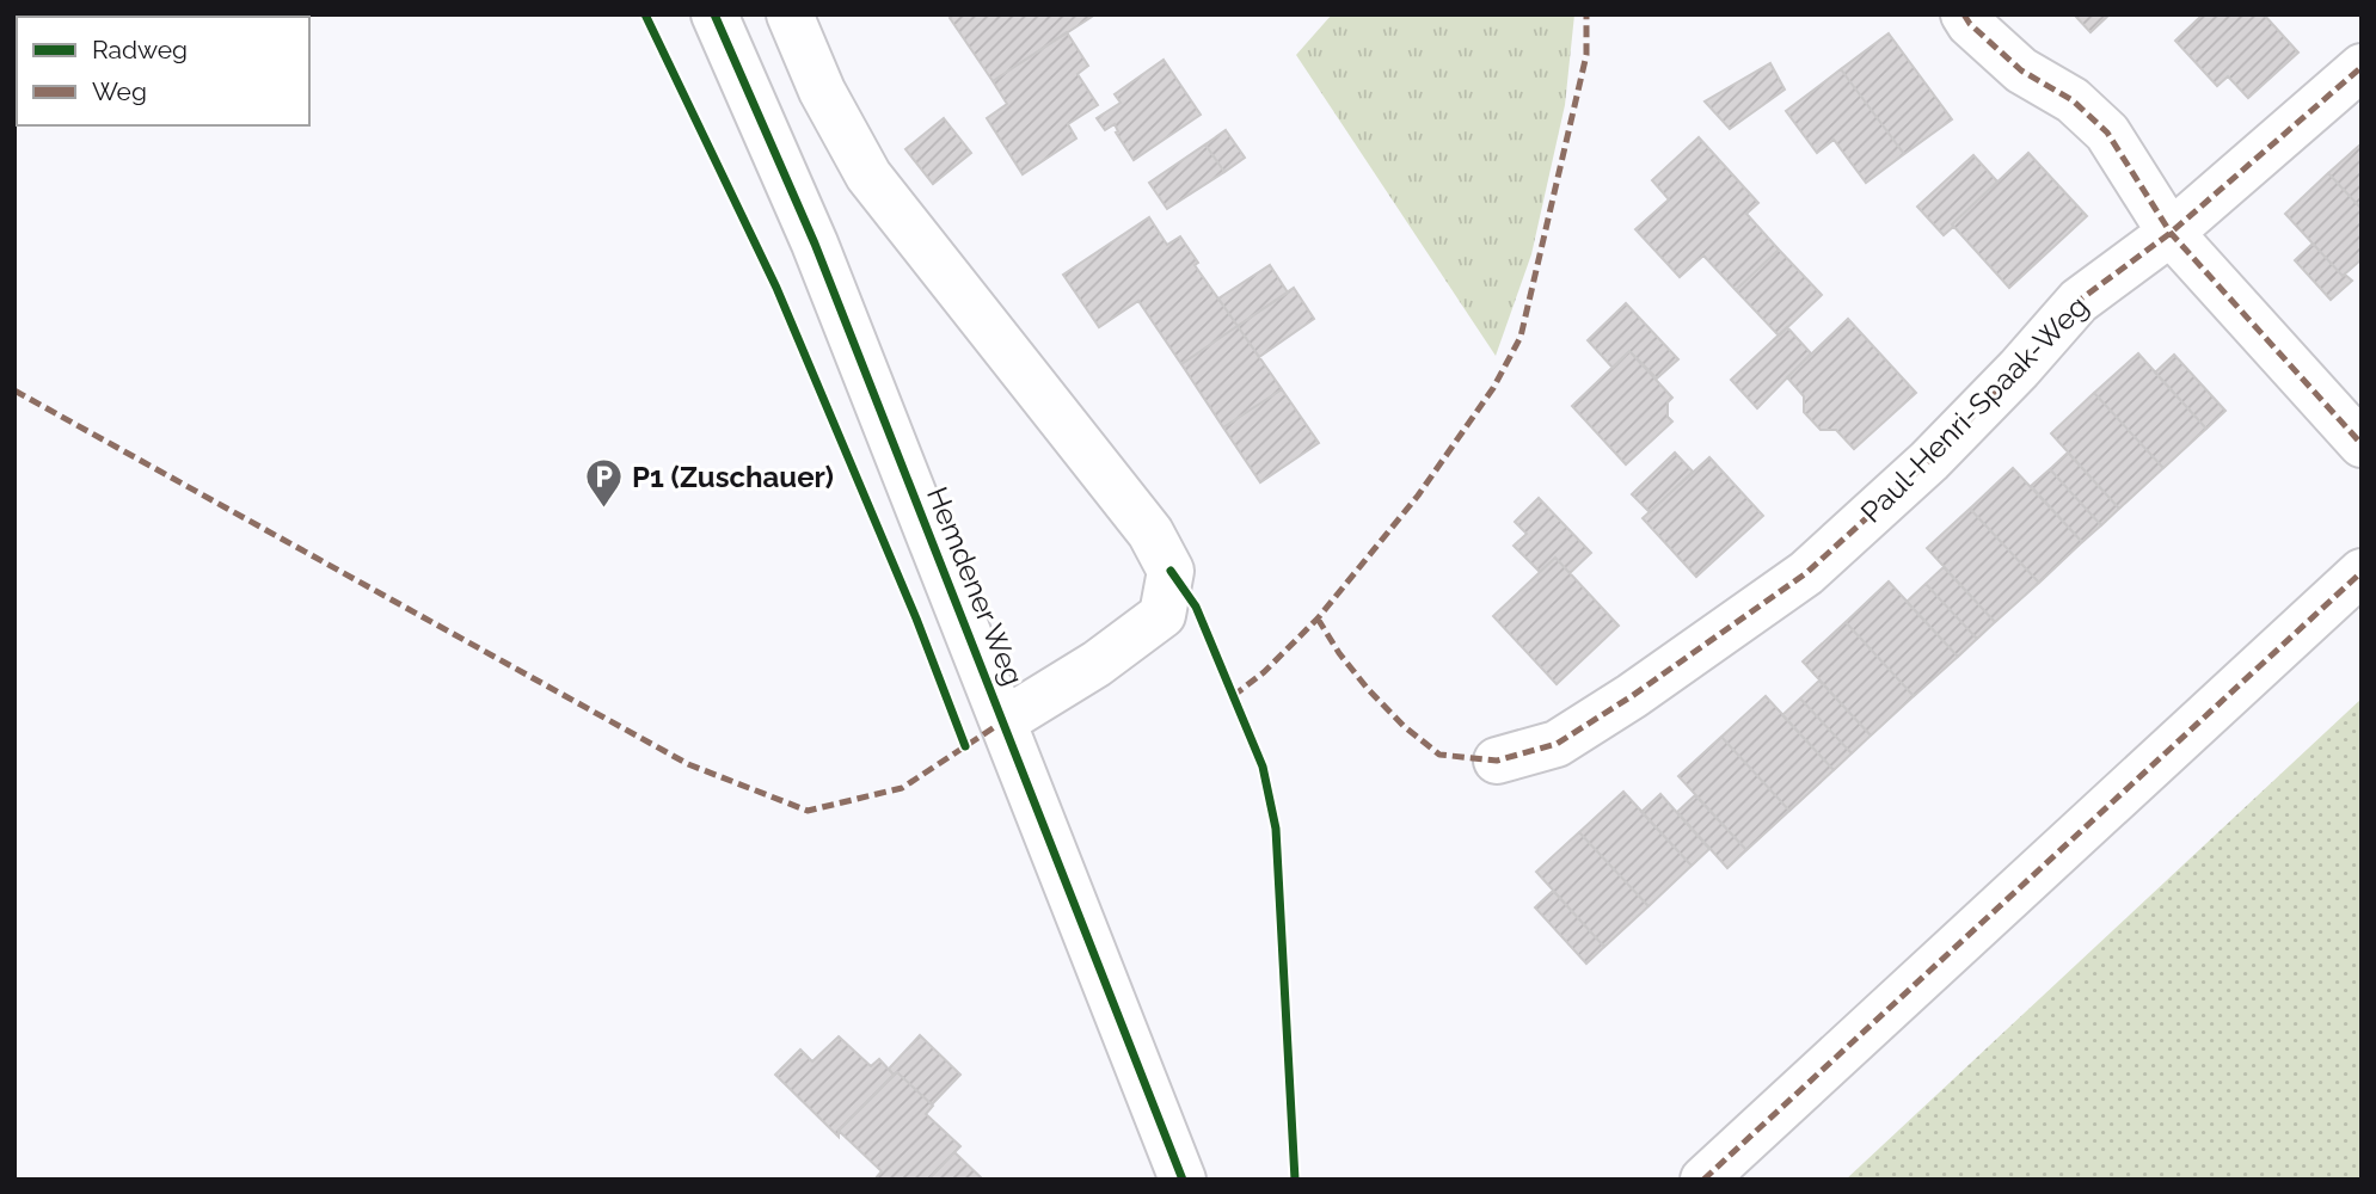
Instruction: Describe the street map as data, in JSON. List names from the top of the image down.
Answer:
{
  "streets": {
    "street": ["Paul-Henri-Spaak-Weg", "Hemdener Weg"]
  },
  "places": {
    "parking": ["P1 (Zuschauer)"]
  },
  "legend": ["Radweg", "Weg"]
}
